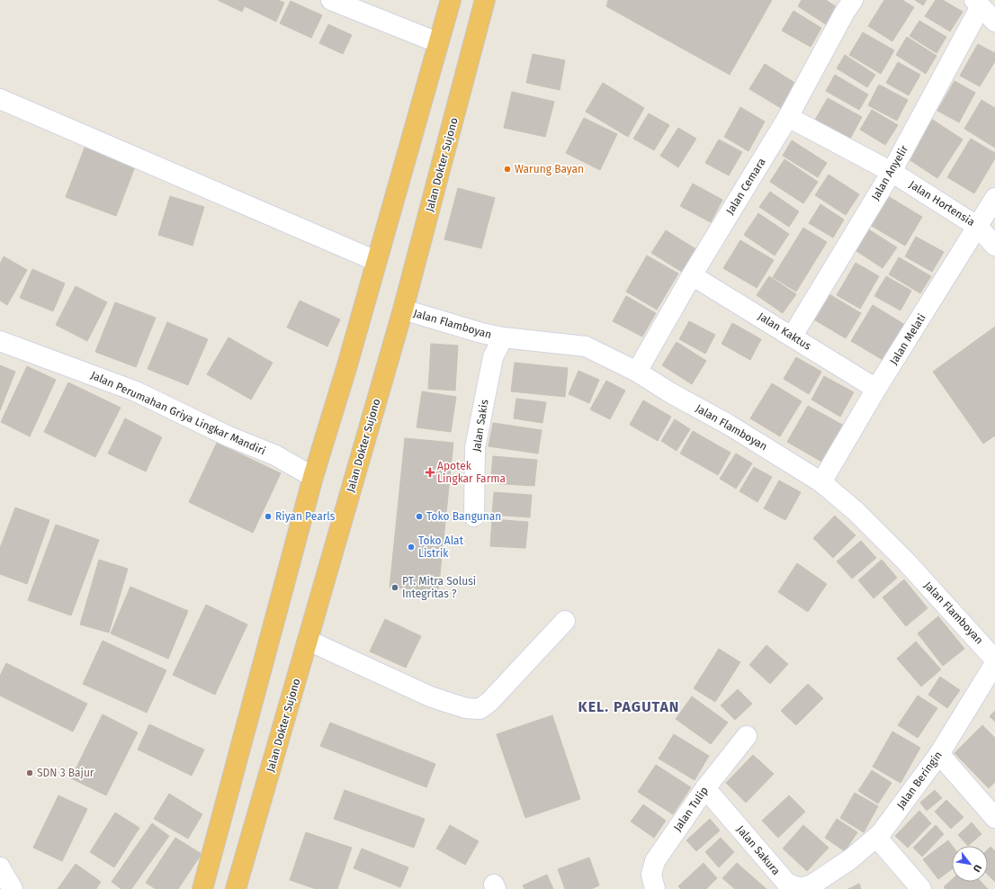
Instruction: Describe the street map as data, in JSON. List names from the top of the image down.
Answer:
{
  "streets": {
    "highway": ["Jalan Dokter Sujono"],
    "street": [
      "Jalan Anyelir",
      "Jalan Cemara",
      "Jalan Hortensia",
      "Jalan Flamboyan",
      "Jalan Kaktus",
      "Jalan Melati",
      "Jalan Perumahan Griya Lingkar Mandiri",
      "Jalan Sakis",
      "Jalan Beringin",
      "Jalan Tulip",
      "Jalan Sakura"
    ]
  },
  "crossings": [
    ["Jalan Dokter Sujono", "Jalan Flamboyan"],
    ["Jalan Anyelir", "Jalan Hortensia"],
    ["Jalan Anyelir", "Jalan Kaktus"],
    ["Jalan Cemara", "Jalan Hortensia"],
    ["Jalan Cemara", "Jalan Flamboyan"],
    ["Jalan Cemara", "Jalan Kaktus"],
    ["Jalan Hortensia", "Jalan Melati"],
    ["Jalan Flamboyan", "Jalan Melati"],
    ["Jalan Flamboyan", "Jalan Sakis"],
    ["Jalan Kaktus", "Jalan Melati"],
    ["Jalan Beringin", "Jalan Sakura"],
    ["Jalan Tulip", "Jalan Sakura"]
  ],
  "districts": ["KEL. PAGUTAN"],
  "places": {
    "other": [
      "Warung Bayan",
      "Riyan Pearls",
      "Toko Bangunan",
      "Toko Alat Listrik",
      "PT. Mitra Solusi Integritas ?",
      "SDN 3 Bajur"
    ],
    "health": ["Apotek Lingkar Farma"]
  },
  "north": "bottom right"
}
